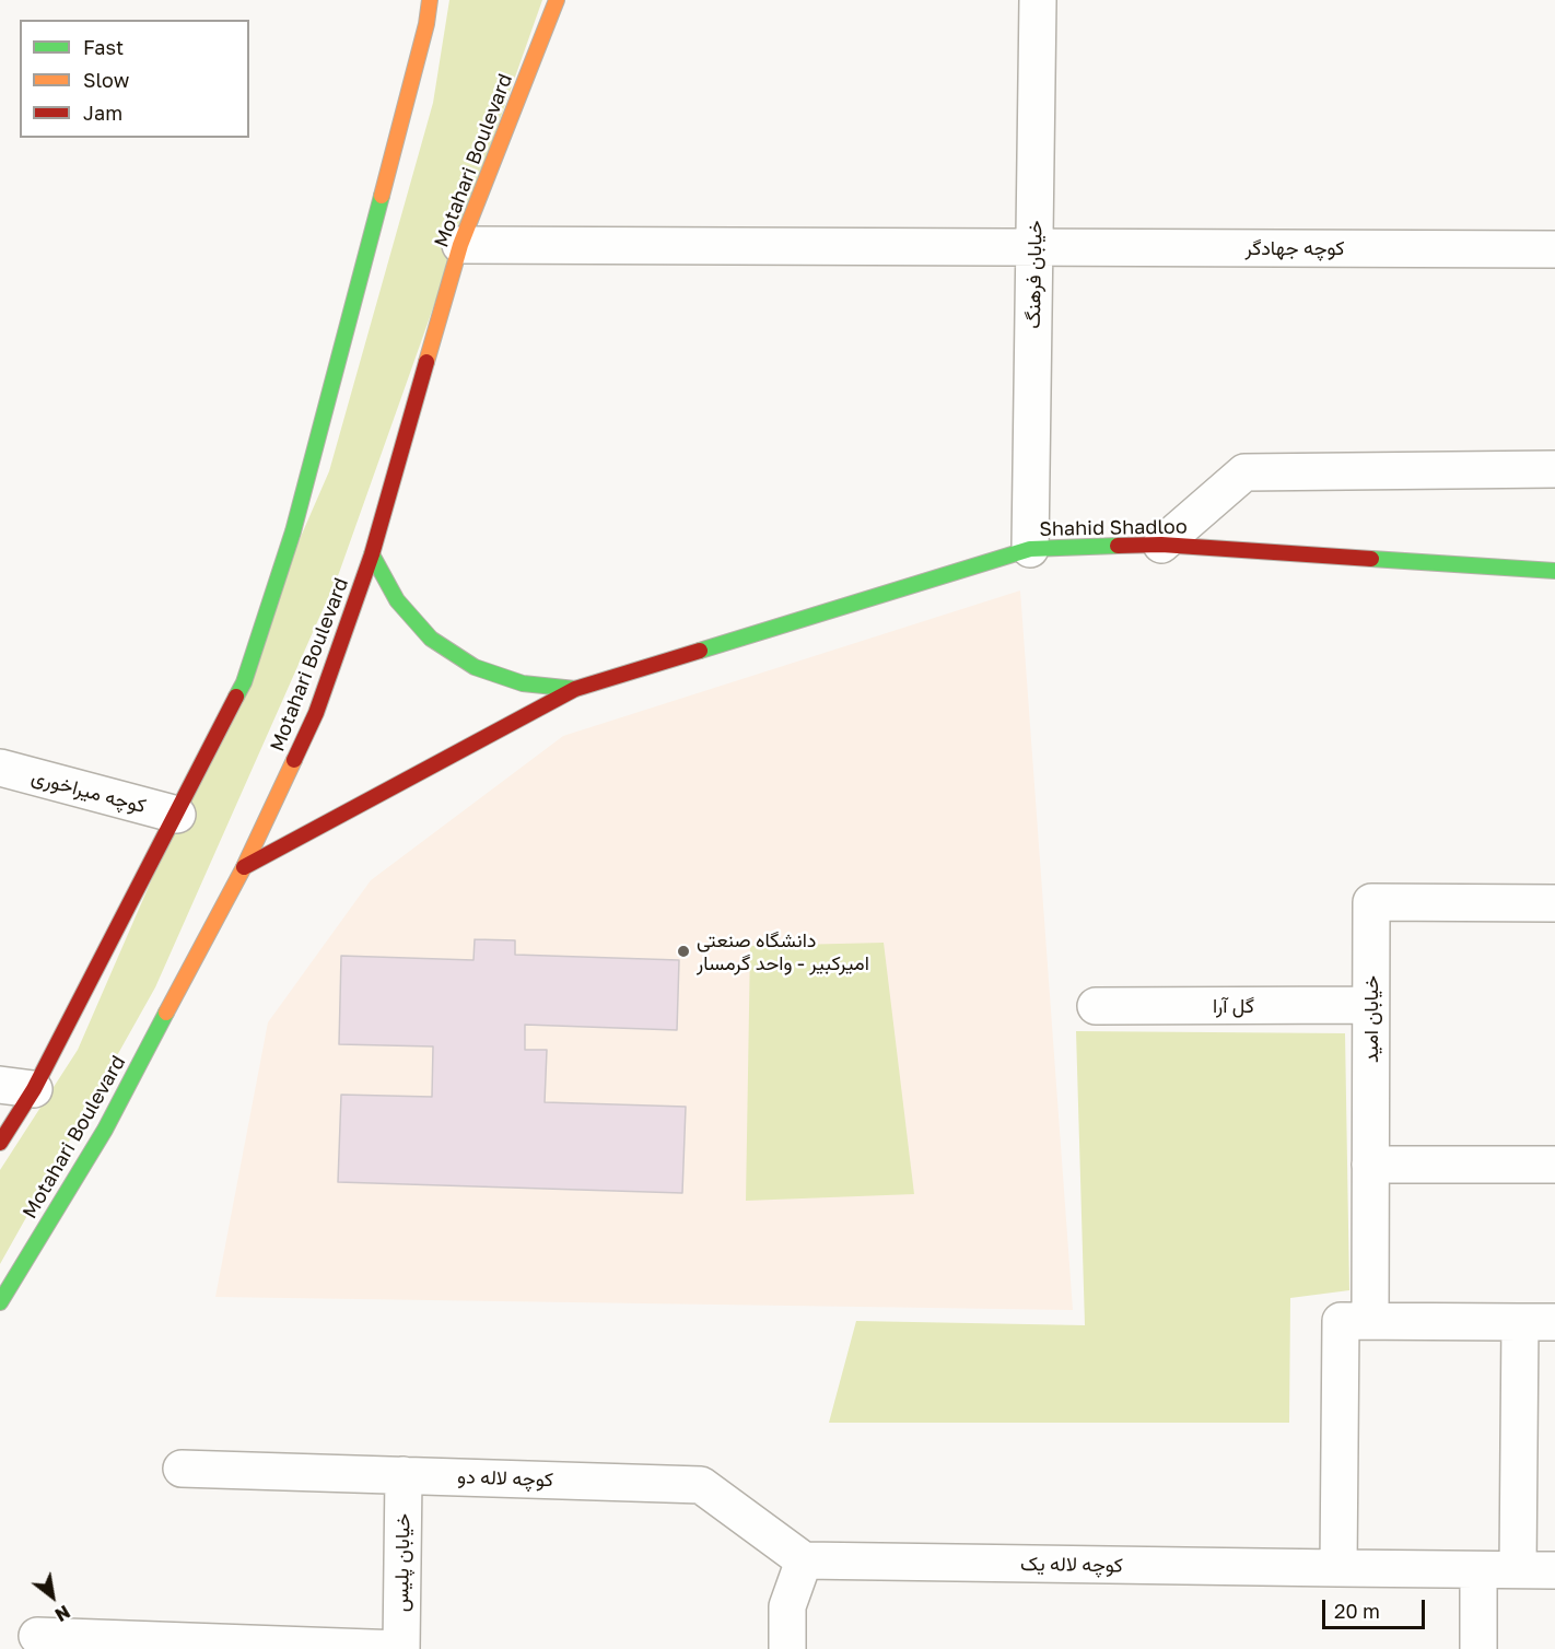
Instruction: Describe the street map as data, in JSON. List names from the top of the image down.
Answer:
{
  "streets": {
    "main road": ["Motahari Boulevard", "Shahid Shadloo"],
    "street": [
      "کوچه جهادگر",
      "خیابان فرهنگ",
      "کوچه میراخوری",
      "گل آرا",
      "خیابان امید",
      "کوچه لاله دو",
      "خیابان پلیس",
      "کوچه لاله یک"
    ]
  },
  "crossings": [
    ["Motahari Boulevard", "کوچه جهادگر"],
    ["کوچه جهادگر", "خیابان فرهنگ"],
    ["خیابان فرهنگ", "Shahid Shadloo"],
    ["گل آرا", "خیابان امید"],
    ["کوچه لاله دو", "خیابان پلیس"],
    ["کوچه لاله دو", "کوچه لاله یک"]
  ],
  "places": ["دانشگاه صنعتی امیرکبیر - واحد گرمسار"],
  "legend": ["Fast", "Slow", "Jam"],
  "scale_bar": "20 m",
  "north": "bottom right"
}
